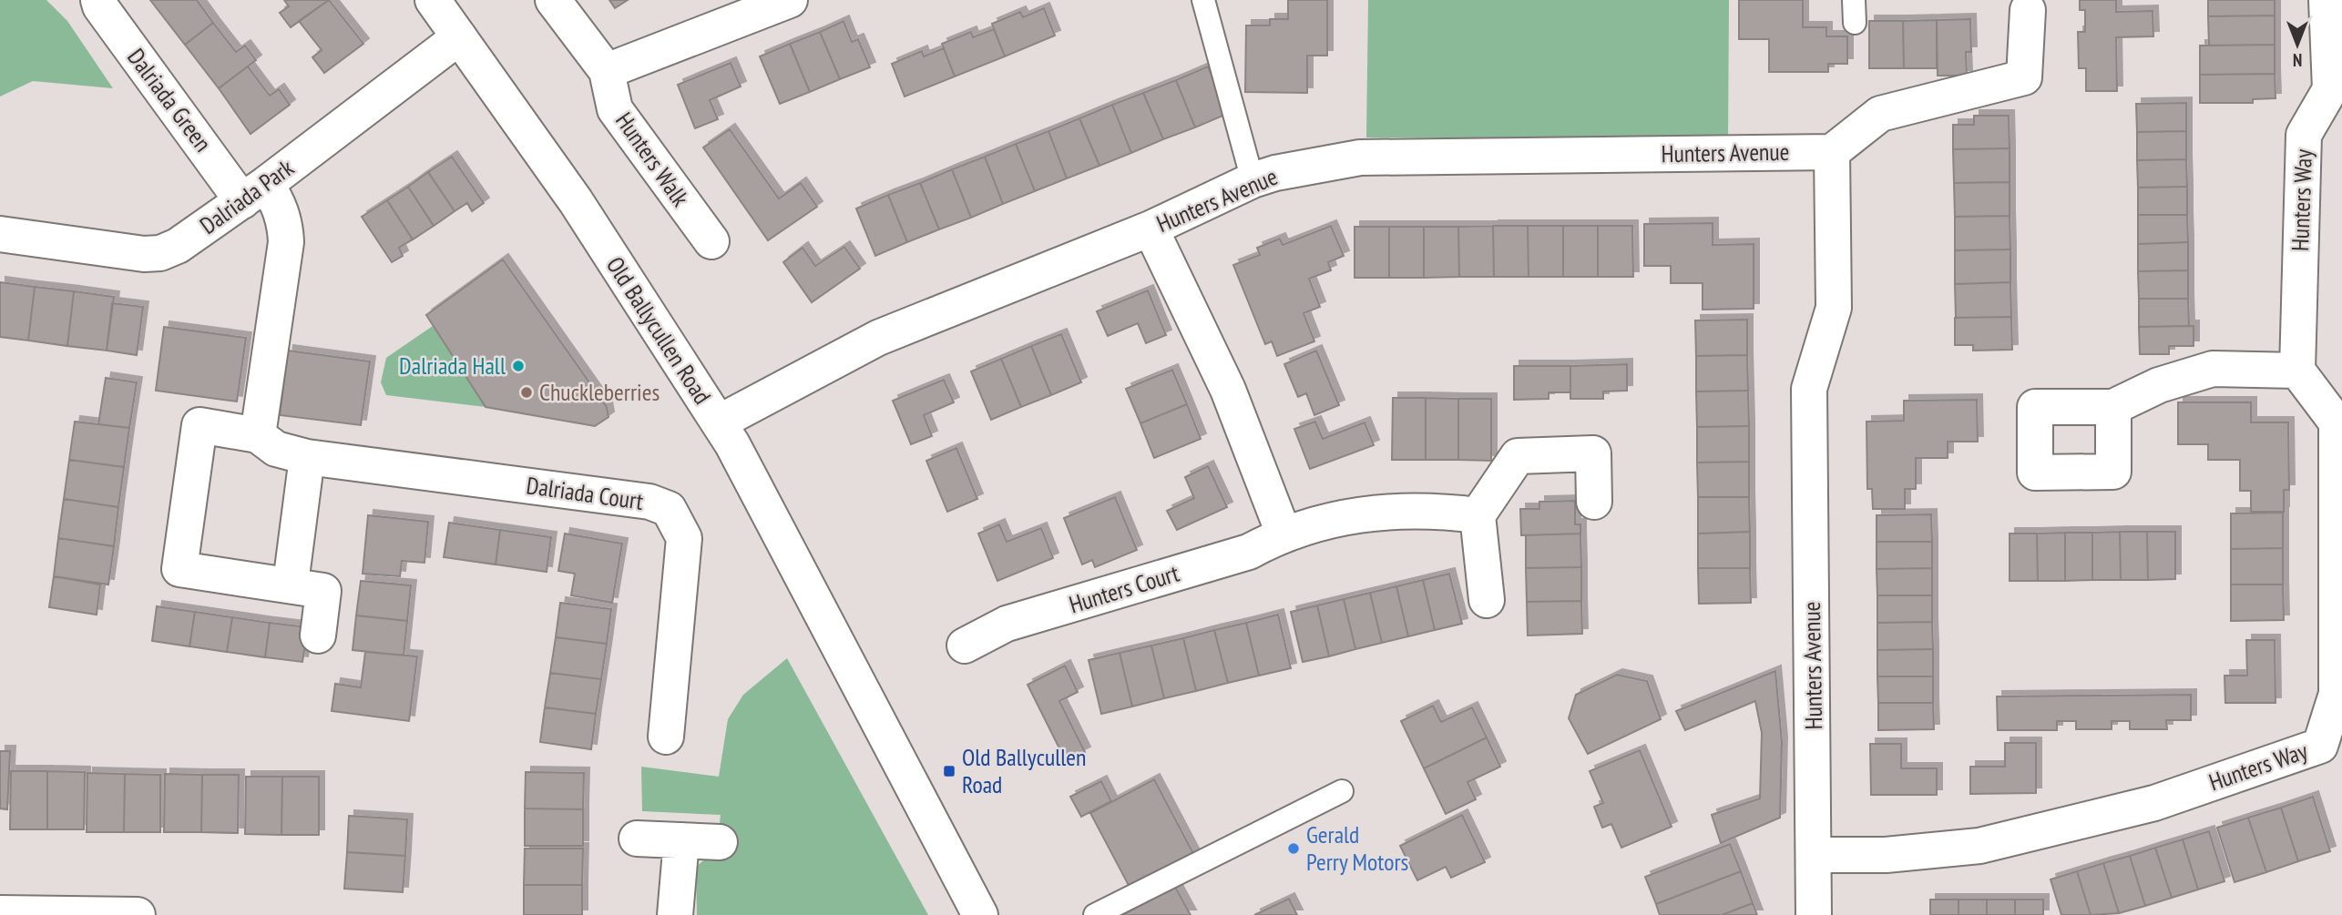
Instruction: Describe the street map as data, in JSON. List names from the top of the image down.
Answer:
{
  "streets": {
    "street": [
      "Dalriada Green",
      "Hunters Avenue",
      "Hunters Walk",
      "Dalriada Park",
      "Hunters Way",
      "Old Ballycullen Road",
      "Dalriada Court",
      "Hunters Court"
    ]
  },
  "crossings": [
    ["Dalriada Green", "Dalriada Park"],
    ["Hunters Avenue", "Hunters Way"],
    ["Hunters Avenue", "Old Ballycullen Road"],
    ["Dalriada Park", "Old Ballycullen Road"]
  ],
  "places": {
    "other": ["Dalriada Hall", "Chuckleberries", "Gerald Perry Motors"],
    "transit": ["Old Ballycullen Road"]
  },
  "north": "bottom"
}
